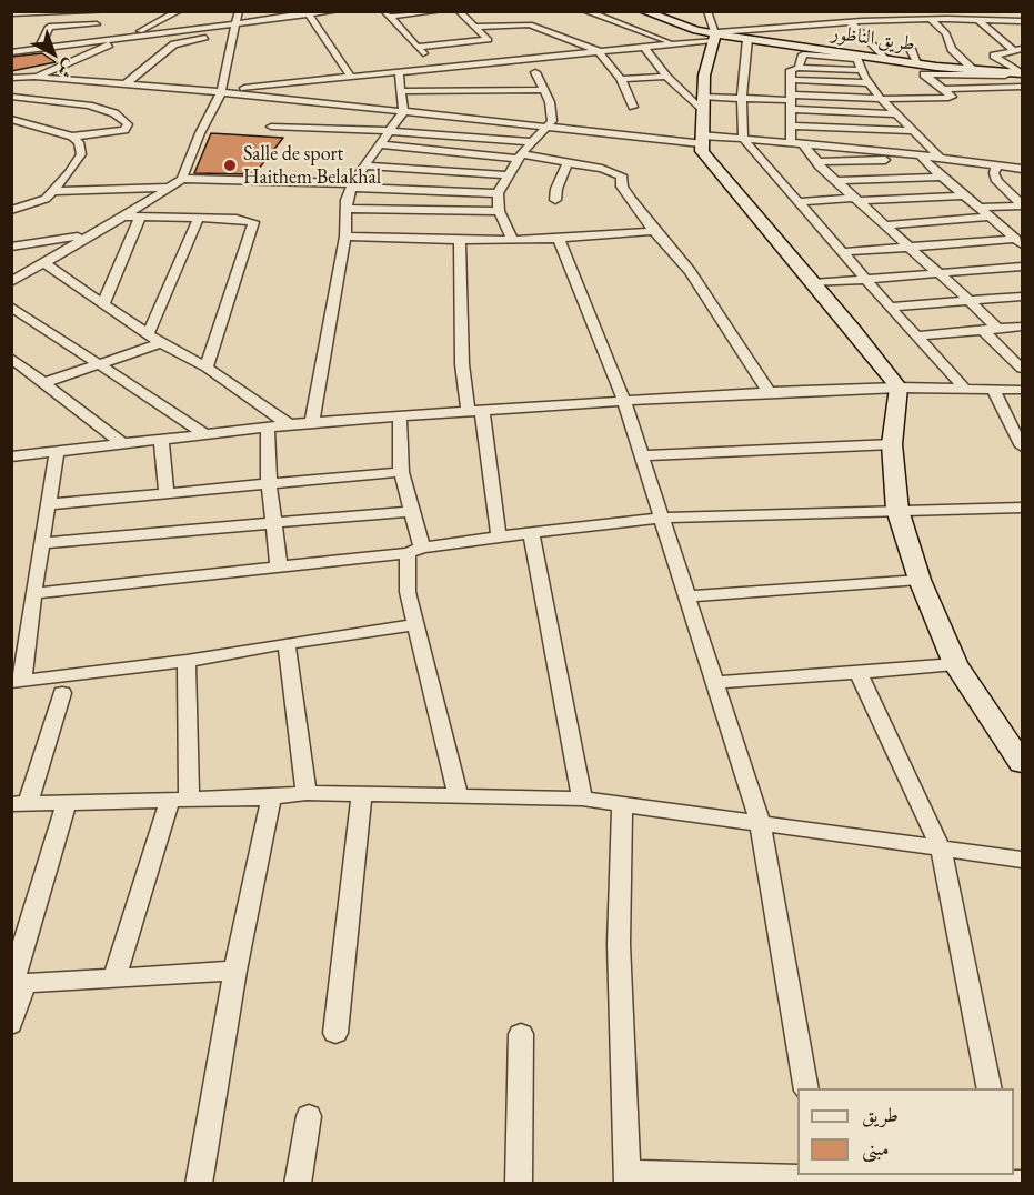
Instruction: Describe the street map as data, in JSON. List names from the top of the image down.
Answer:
{
  "streets": {
    "street": ["طريق الناظور"]
  },
  "places": ["Salle de sport Haithem Belakhal"],
  "legend": ["طريق", "مبنى"],
  "north": "bottom right"
}
